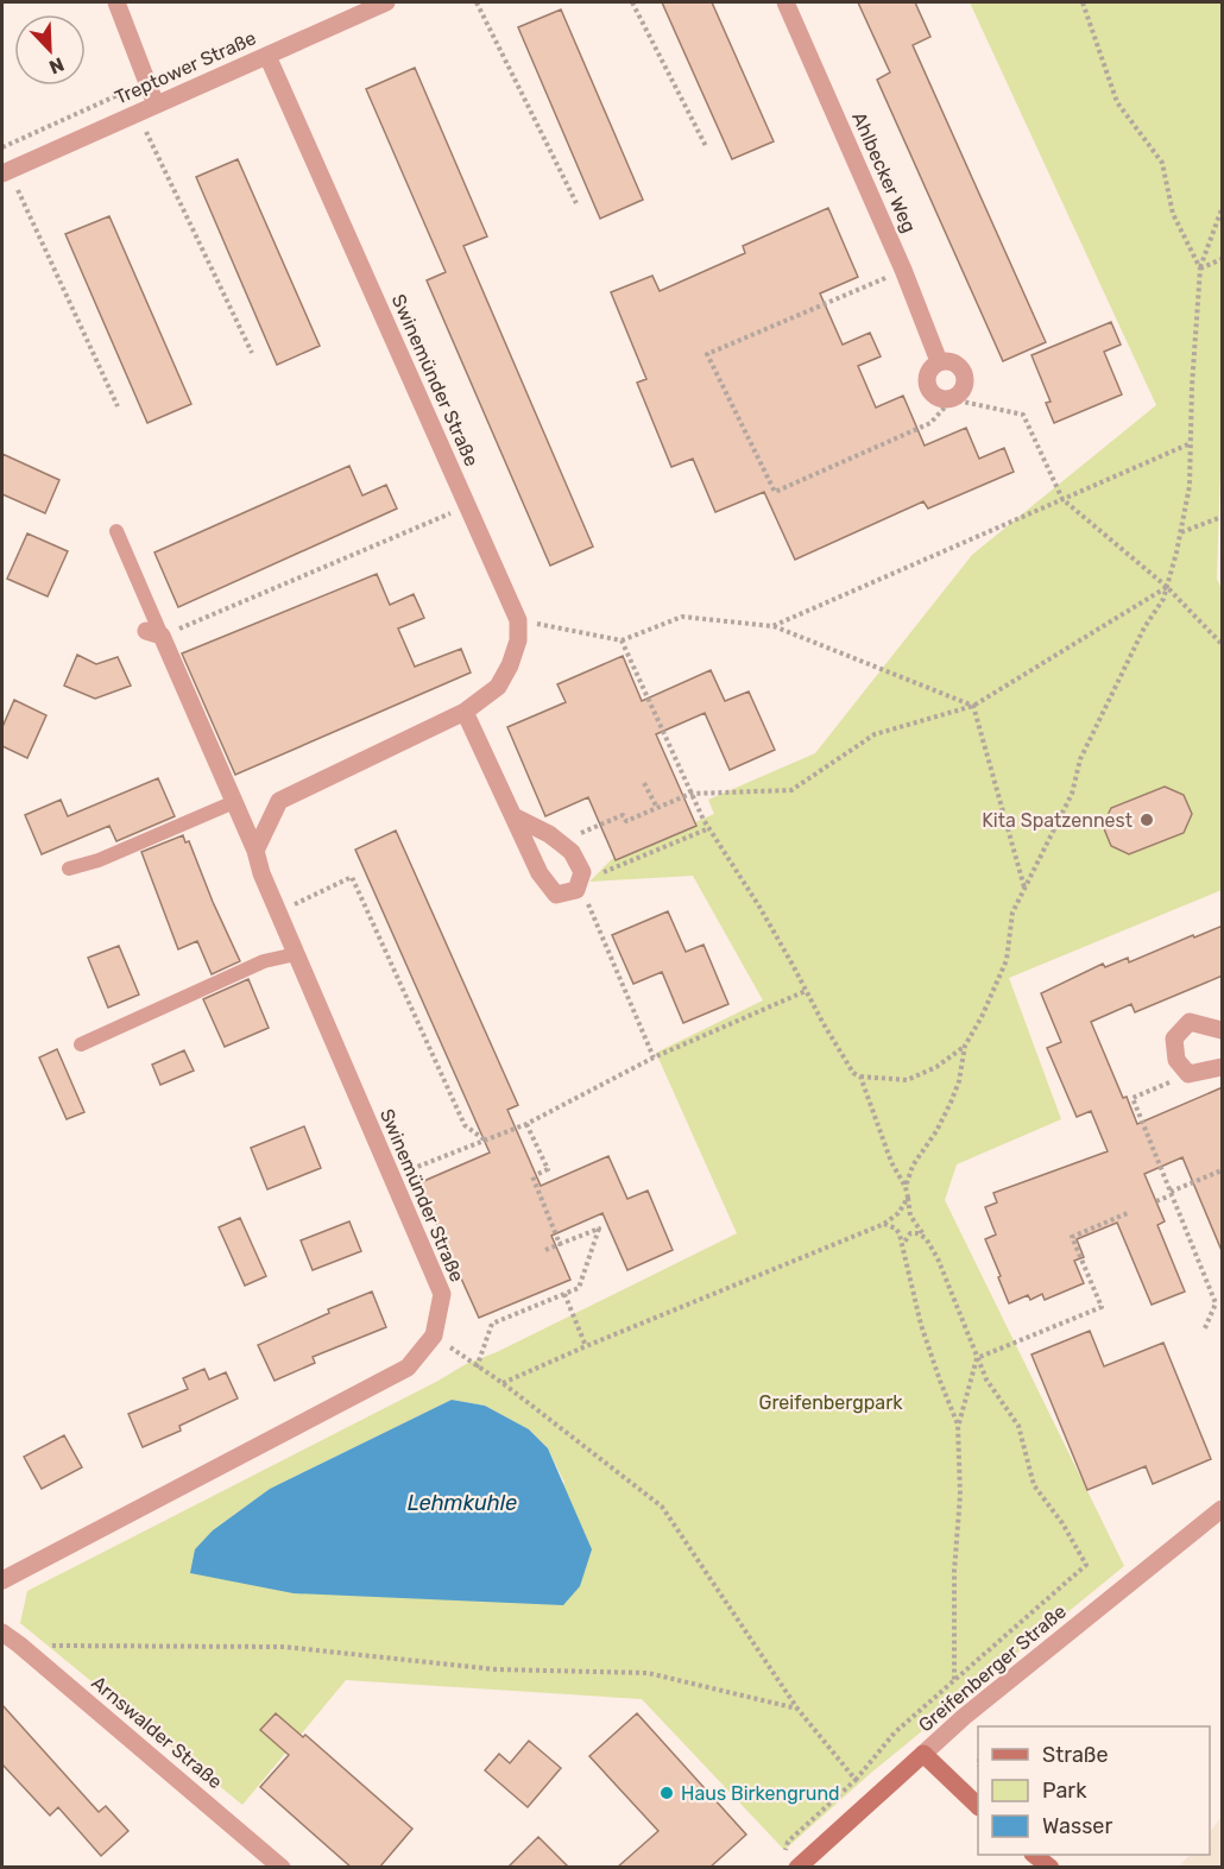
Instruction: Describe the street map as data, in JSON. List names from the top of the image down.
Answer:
{
  "streets": {
    "street": [
      "Treptower Straße",
      "Ahlbecker Weg",
      "Swinemünder Straße",
      "Greifenberger Straße",
      "Arnswalder Straße"
    ]
  },
  "crossings": [
    ["Treptower Straße", "Swinemünder Straße"]
  ],
  "water": ["Lehmkuhle"],
  "parks": ["Greifenbergpark"],
  "places": ["Kita Spatzennest", "Haus Birkengrund"],
  "legend": ["Straße", "Park", "Wasser"],
  "north": "bottom right"
}
